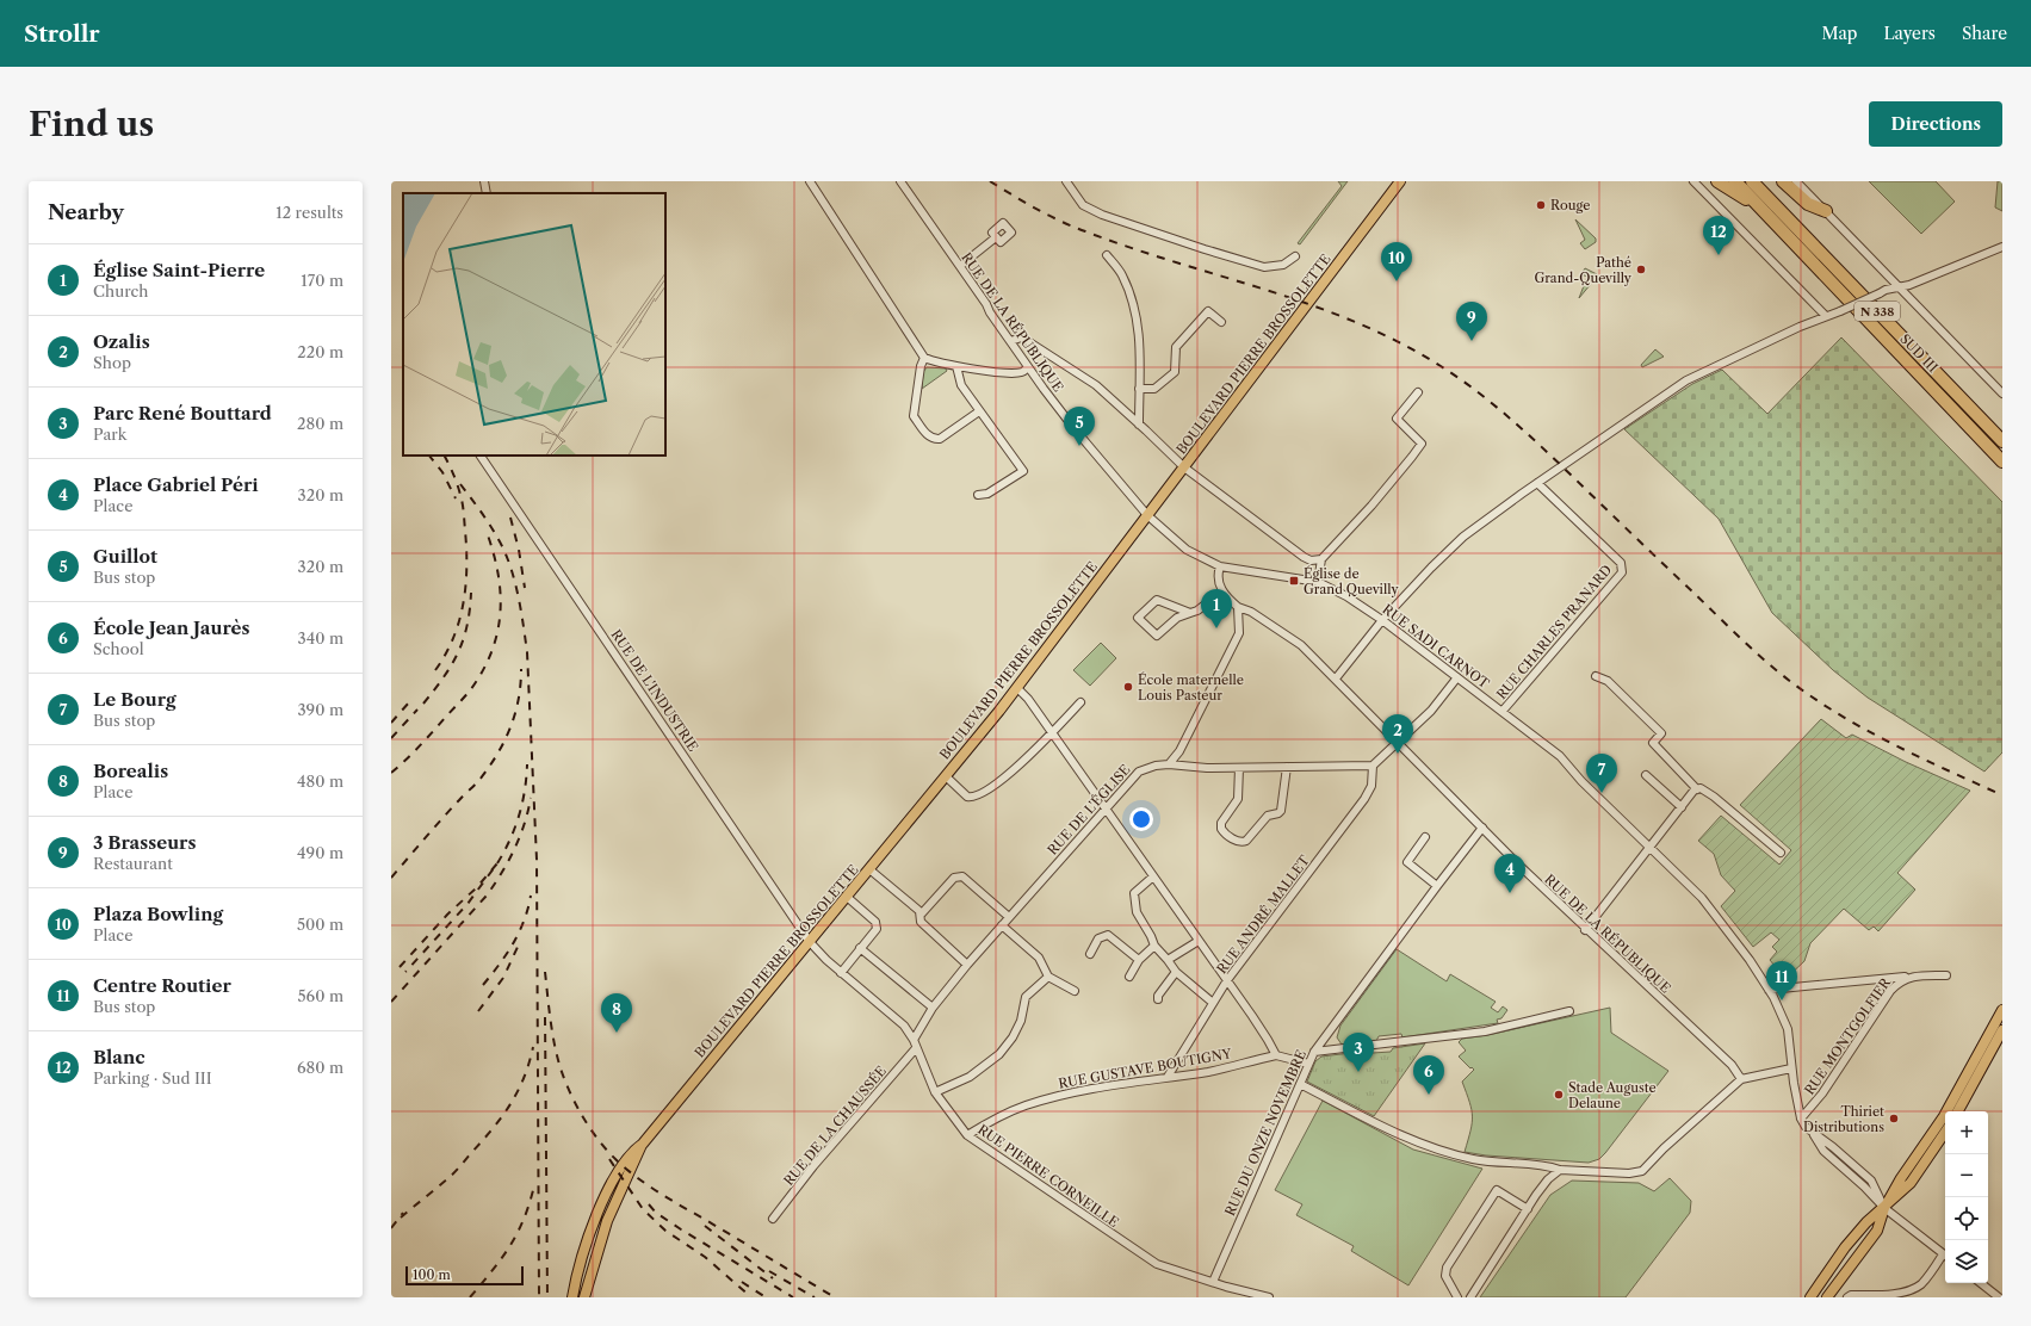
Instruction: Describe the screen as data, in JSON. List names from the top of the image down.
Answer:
{
  "streets": {
    "highway": ["N 338", "SUD III"],
    "main road": ["BOULEVARD PIERRE BROSSOLETTE"],
    "street": [
      "RUE DE LA RÉPUBLIQUE",
      "RUE CHARLES PRANARD",
      "RUE SADI CARNOT",
      "RUE DE L'INDUSTRIE",
      "RUE DE L'ÉGLISE",
      "RUE ANDRÉ MALLET",
      "RUE MONTGOLFIER",
      "RUE GUSTAVE BOUTIGNY",
      "RUE DE LA CHAUSSÉE",
      "RUE DU ONZE NOVEMBRE",
      "RUE PIERRE CORNEILLE"
    ]
  },
  "crossings": [
    ["RUE DE LA RÉPUBLIQUE", "BOULEVARD PIERRE BROSSOLETTE"],
    ["RUE DE LA RÉPUBLIQUE", "RUE SADI CARNOT"],
    ["RUE DE LA RÉPUBLIQUE", "RUE DU ONZE NOVEMBRE"],
    ["BOULEVARD PIERRE BROSSOLETTE", "RUE SADI CARNOT"],
    ["BOULEVARD PIERRE BROSSOLETTE", "RUE DE L'INDUSTRIE"],
    ["BOULEVARD PIERRE BROSSOLETTE", "RUE PIERRE CORNEILLE"],
    ["RUE CHARLES PRANARD", "RUE SADI CARNOT"],
    ["RUE SADI CARNOT", "RUE MONTGOLFIER"],
    ["RUE DE L'INDUSTRIE", "RUE PIERRE CORNEILLE"],
    ["RUE DE L'ÉGLISE", "RUE ANDRÉ MALLET"],
    ["RUE DE L'ÉGLISE", "RUE PIERRE CORNEILLE"],
    ["RUE ANDRÉ MALLET", "RUE GUSTAVE BOUTIGNY"],
    ["RUE GUSTAVE BOUTIGNY", "RUE PIERRE CORNEILLE"],
    ["RUE DE LA CHAUSSÉE", "RUE PIERRE CORNEILLE"],
    ["RUE DU ONZE NOVEMBRE", "RUE PIERRE CORNEILLE"]
  ],
  "places": {
    "other": [
      "Rouge",
      "Pathé Grand-Quevilly",
      "École maternelle Louis Pasteur",
      "Stade Auguste Delaune",
      "Thiriet Distributions"
    ],
    "transit": ["Église de Grand Quevilly"]
  },
  "scale_bar": "100 m",
  "page": {
    "header": "Strollr",
    "nav": ["Map", "Layers", "Share"],
    "buttons": "Directions",
    "title": "Find us",
    "heading": ["Nearby", "12 results"],
    "pins": [
      "12",
      "10",
      "9",
      "5",
      "1",
      "2",
      "7",
      "4",
      "11",
      "8",
      "3",
      "6"
    ],
    "list": [
      {
        "mark": "1",
        "name": "Église Saint-Pierre",
        "note": "Church",
        "value": "170 m"
      },
      {
        "mark": "2",
        "name": "Ozalis",
        "note": "Shop",
        "value": "220 m"
      },
      {
        "mark": "3",
        "name": "Parc René Bouttard",
        "note": "Park",
        "value": "280 m"
      },
      {
        "mark": "4",
        "name": "Place Gabriel Péri",
        "note": "Place",
        "value": "320 m"
      },
      {
        "mark": "5",
        "name": "Guillot",
        "note": "Bus stop",
        "value": "320 m"
      },
      {
        "mark": "6",
        "name": "École Jean Jaurès",
        "note": "School",
        "value": "340 m"
      },
      {
        "mark": "7",
        "name": "Le Bourg",
        "note": "Bus stop",
        "value": "390 m"
      },
      {
        "mark": "8",
        "name": "Borealis",
        "note": "Place",
        "value": "480 m"
      },
      {
        "mark": "9",
        "name": "3 Brasseurs",
        "note": "Restaurant",
        "value": "490 m"
      },
      {
        "mark": "10",
        "name": "Plaza Bowling",
        "note": "Place",
        "value": "500 m"
      },
      {
        "mark": "11",
        "name": "Centre Routier",
        "note": "Bus stop",
        "value": "560 m"
      },
      {
        "mark": "12",
        "name": "Blanc",
        "note": "Parking · Sud III",
        "value": "680 m"
      }
    ],
    "map_buttons": ["+", "−"],
    "scale": "100 m"
  }
}
